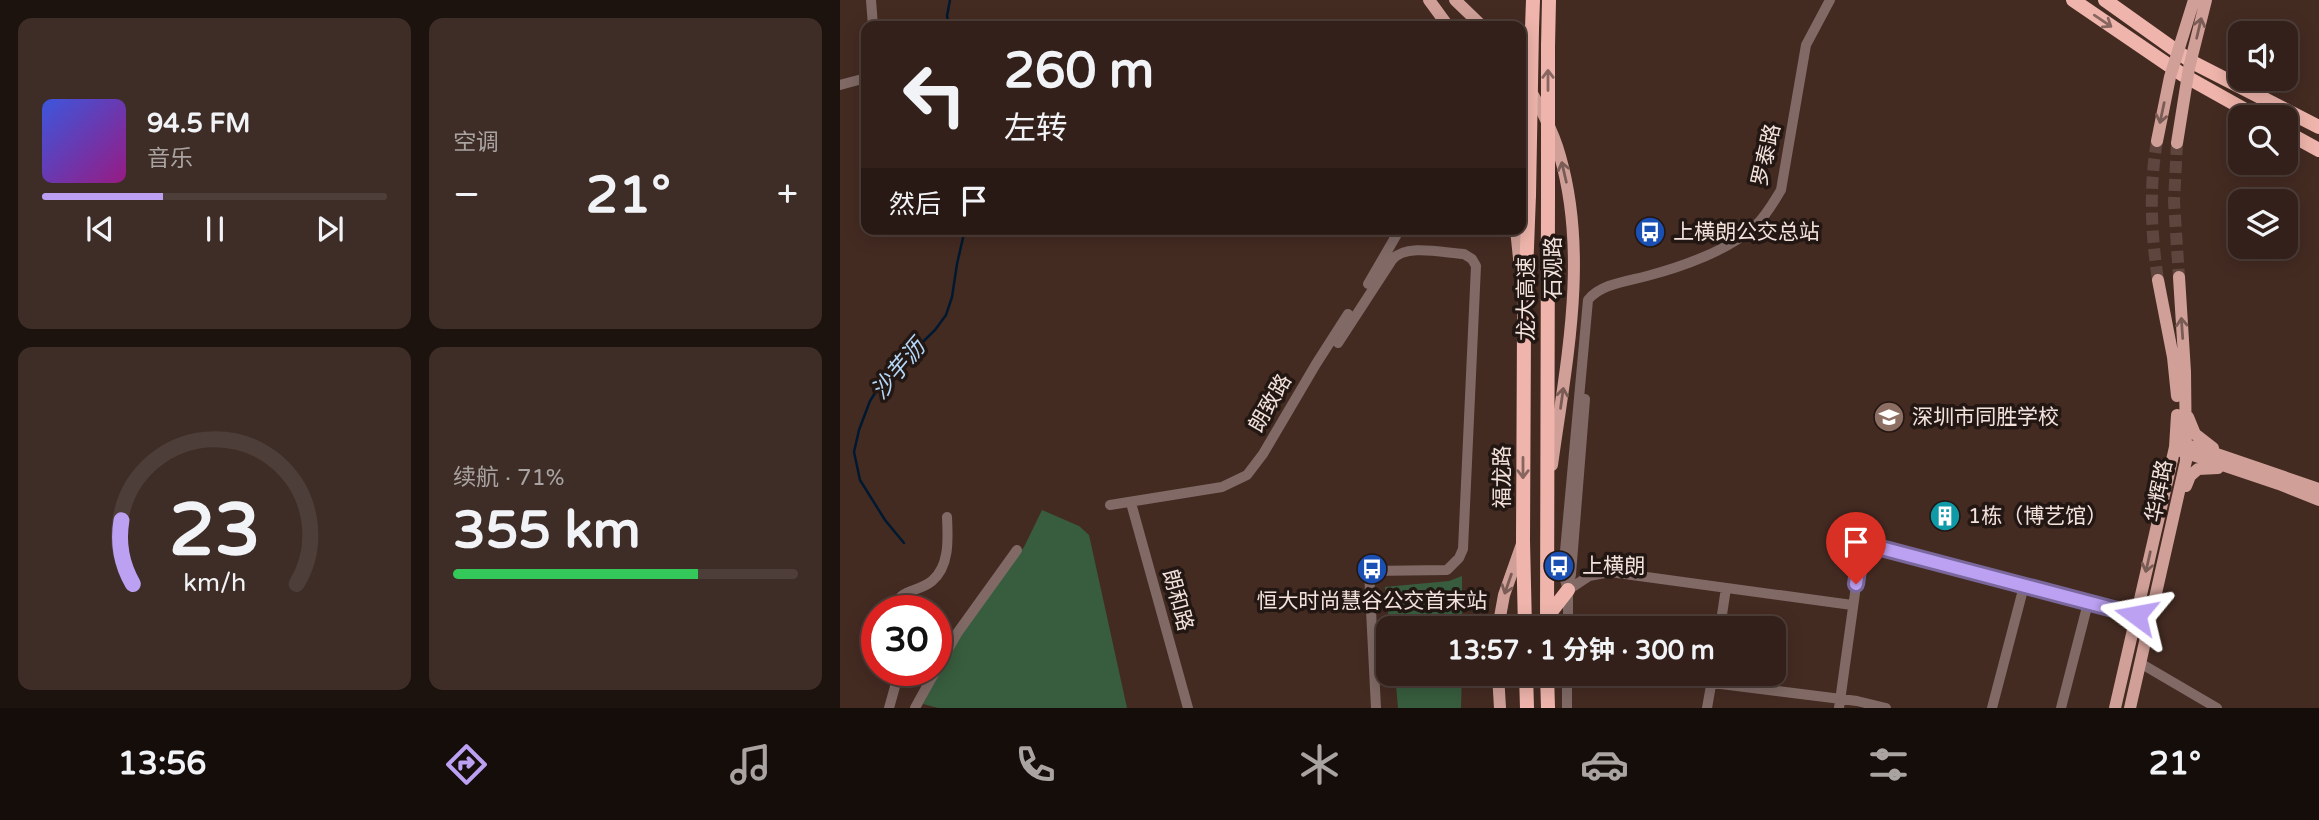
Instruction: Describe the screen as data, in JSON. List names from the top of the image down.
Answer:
{
  "streets": {
    "highway": ["龙大高速", "福龙路"],
    "main road": ["石观路", "华辉路"],
    "street": ["罗泰路", "朗致路", "朗和路"]
  },
  "crossings": [
    ["石观路", "龙大高速"],
    ["石观路", "福龙路"],
    ["龙大高速", "福龙路"],
    ["朗致路", "朗和路"]
  ],
  "one_way": ["石观路", "福龙路"],
  "water": ["沙芋沥"],
  "places": {
    "bus stop": ["上横朗公交总站", "上横朗", "恒大时尚慧谷公交首末站"],
    "school or university": ["深圳市同胜学校"],
    "building": ["1栋（博艺馆）"]
  },
  "page": {
    "tile": [
      "空调",
      ["续航 · 71%", "355 km"]
    ],
    "turn": ["260 m", "左转"],
    "song": ["94.5 FM", "音乐"],
    "heat": ["−", "21°", "+"],
    "then": "然后",
    "limit": "30",
    "trip": "13:57 · 1 分钟 · 300 m",
    "tabs": ["13:56", "21°"],
    "gauge": ["23", "km/h"]
  }
}
